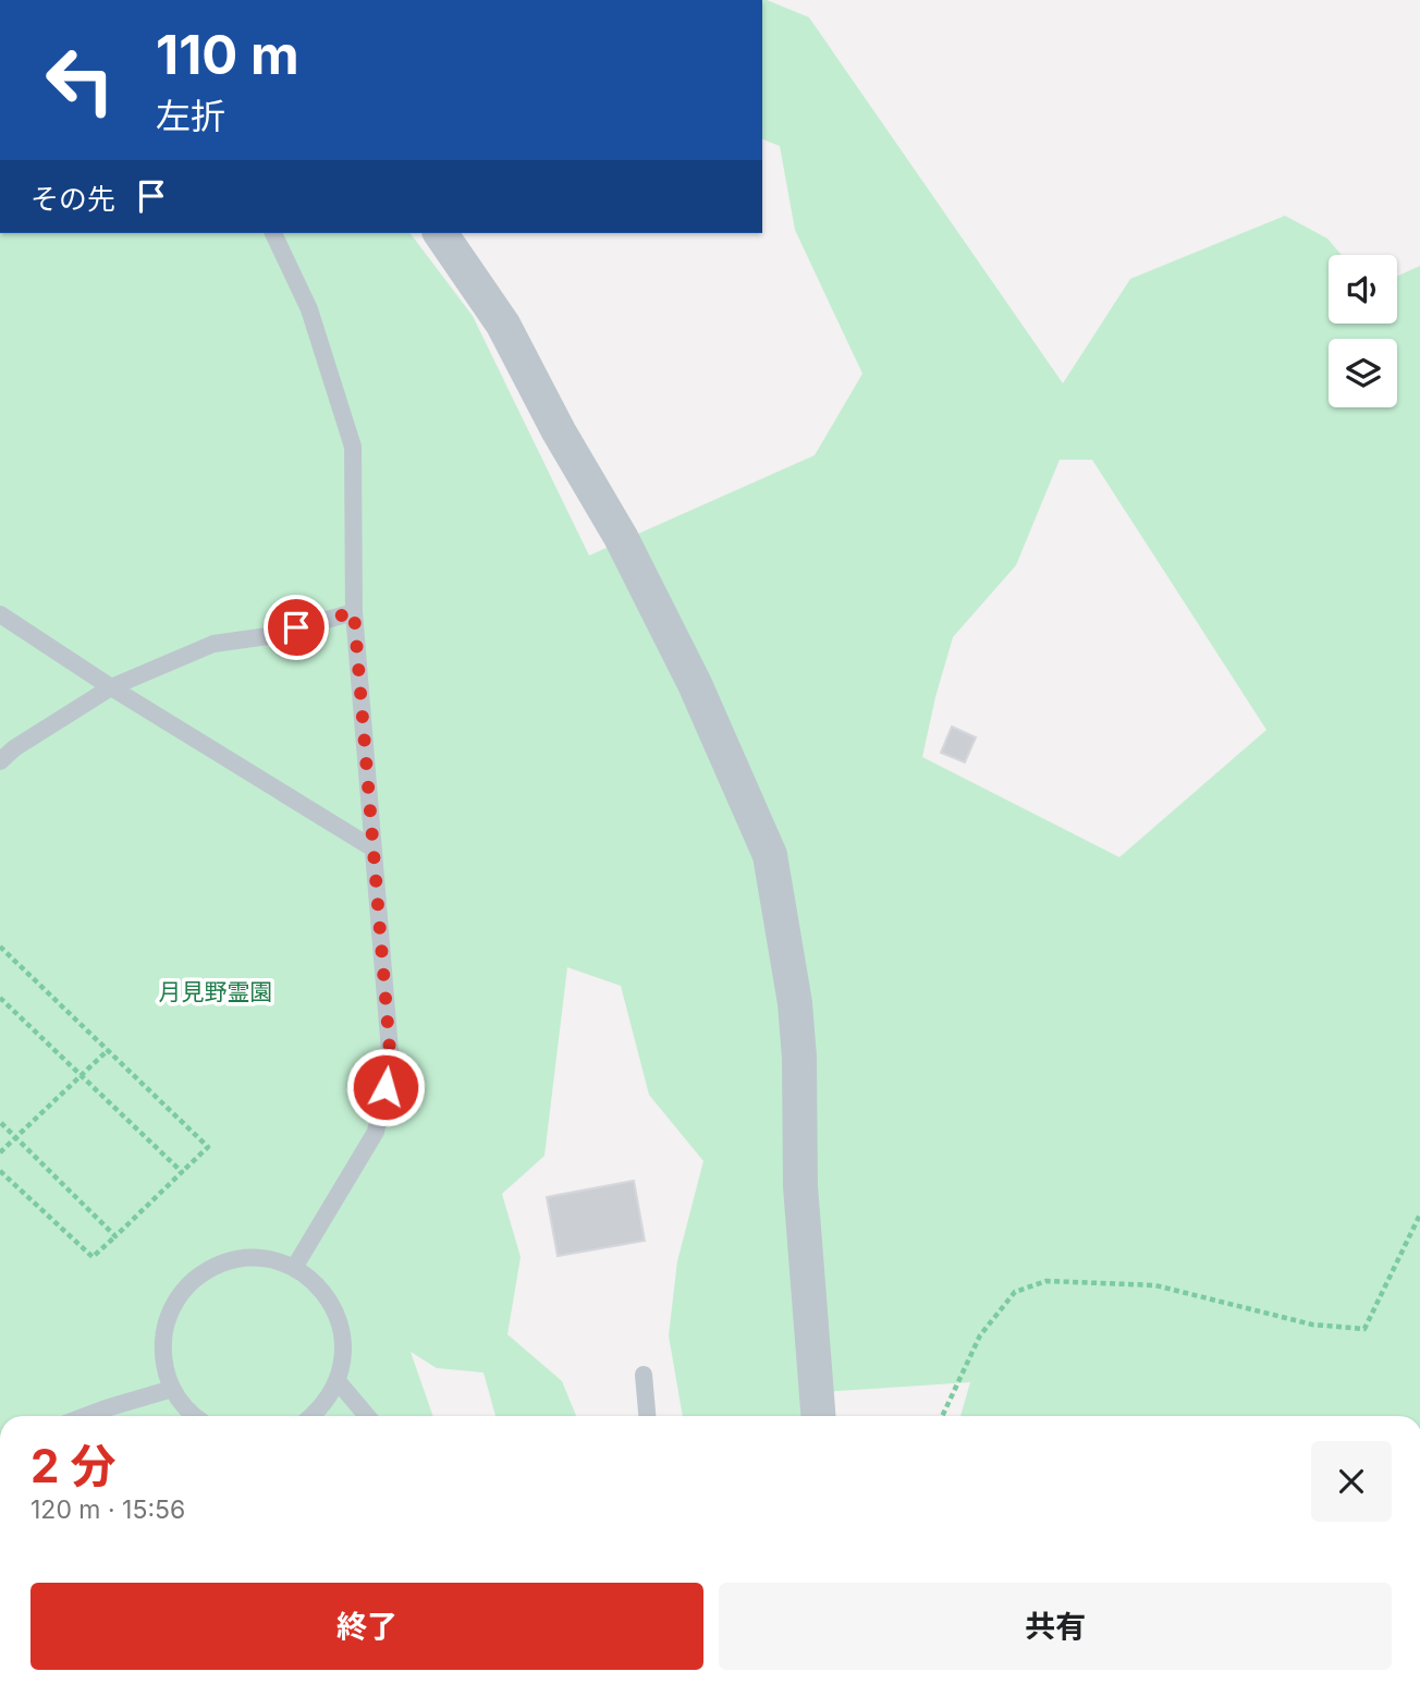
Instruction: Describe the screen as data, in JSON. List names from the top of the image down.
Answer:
{
  "parks": ["月見野霊園"],
  "page": {
    "turn": ["110 m", "左折"],
    "then": "その先",
    "heading": ["2 分", "120 m · 15:56"],
    "buttons": ["終了", "共有"]
  }
}
